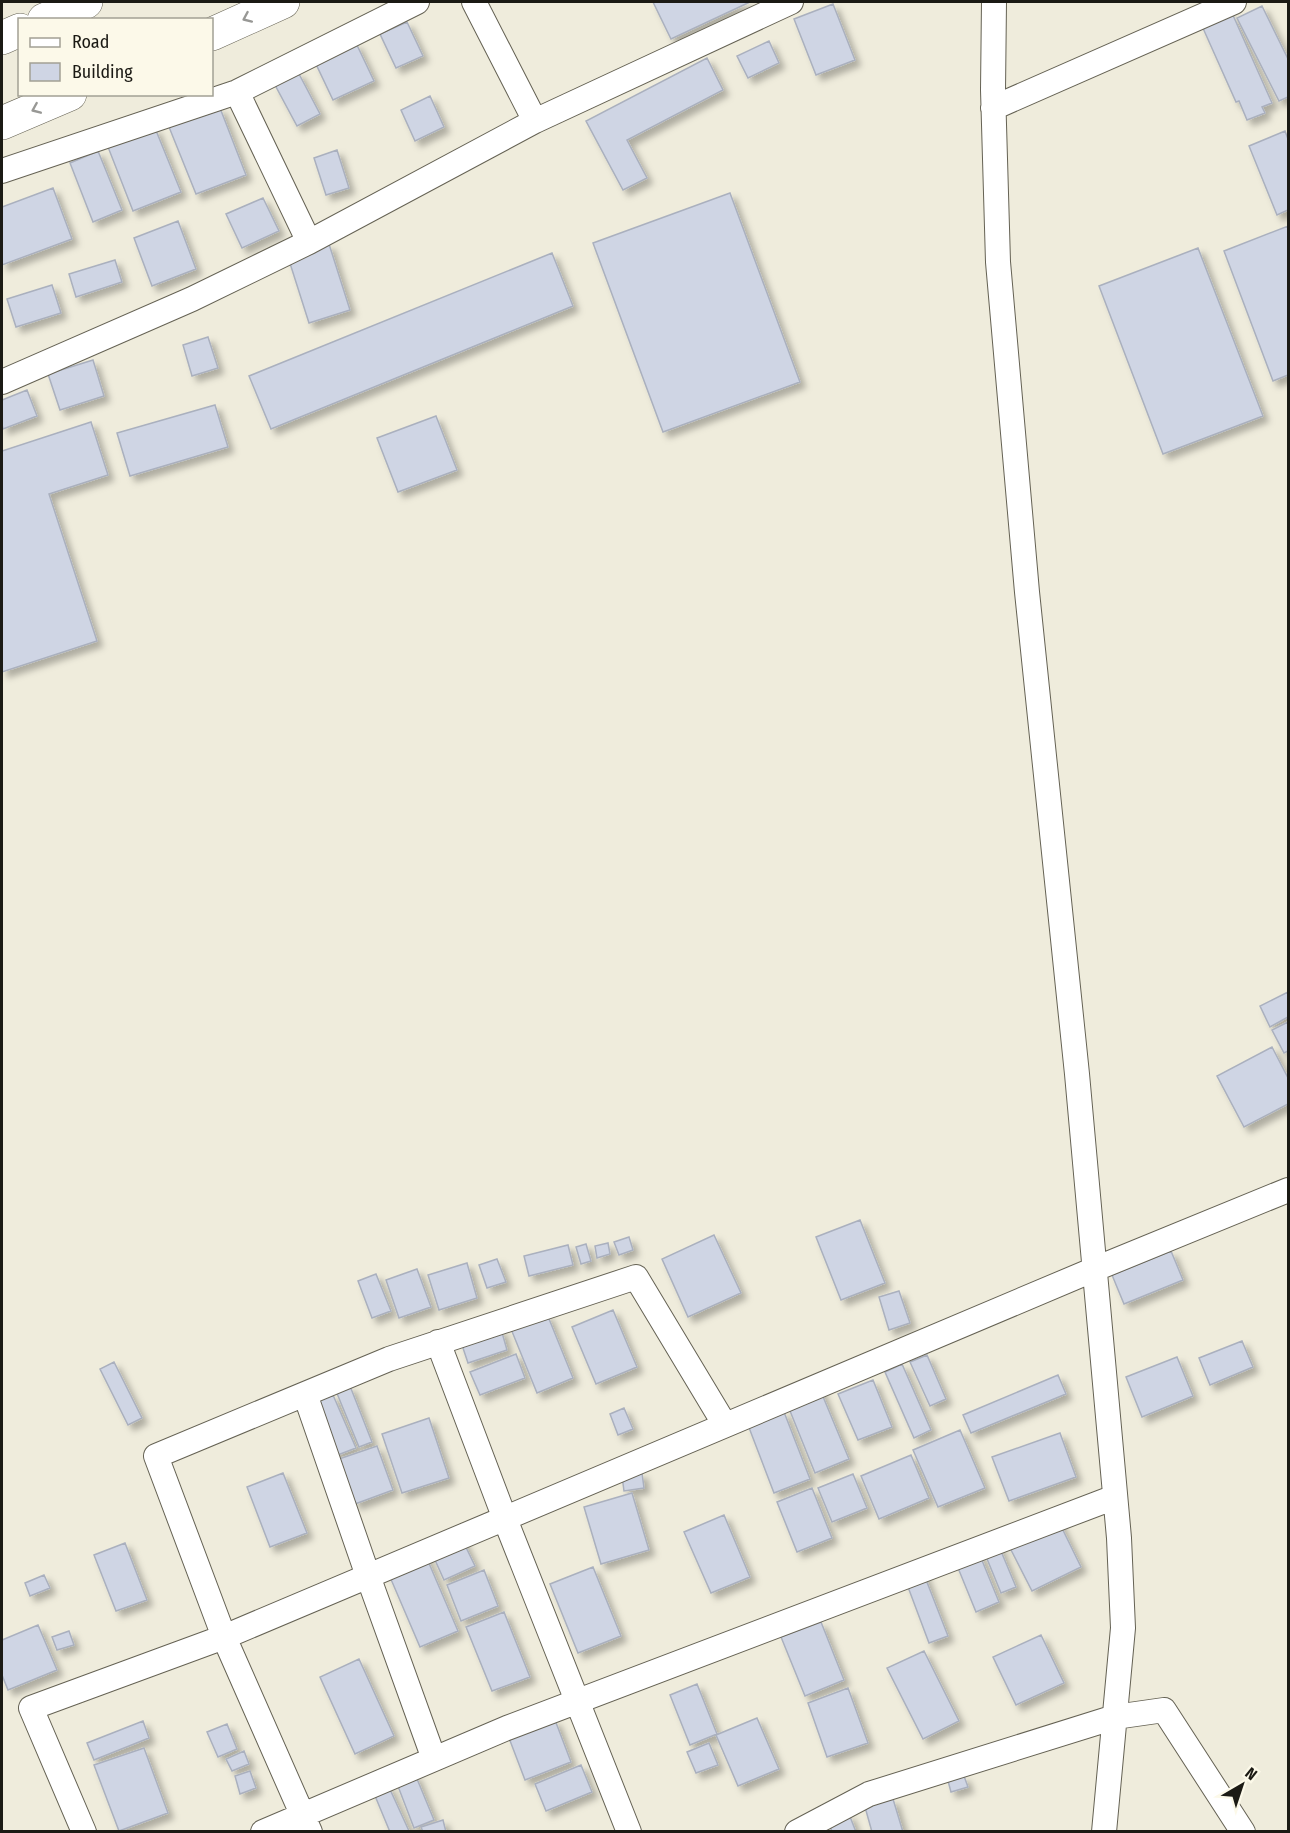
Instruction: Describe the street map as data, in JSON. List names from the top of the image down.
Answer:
{
  "legend": ["Road", "Building"],
  "north": "top right"
}
